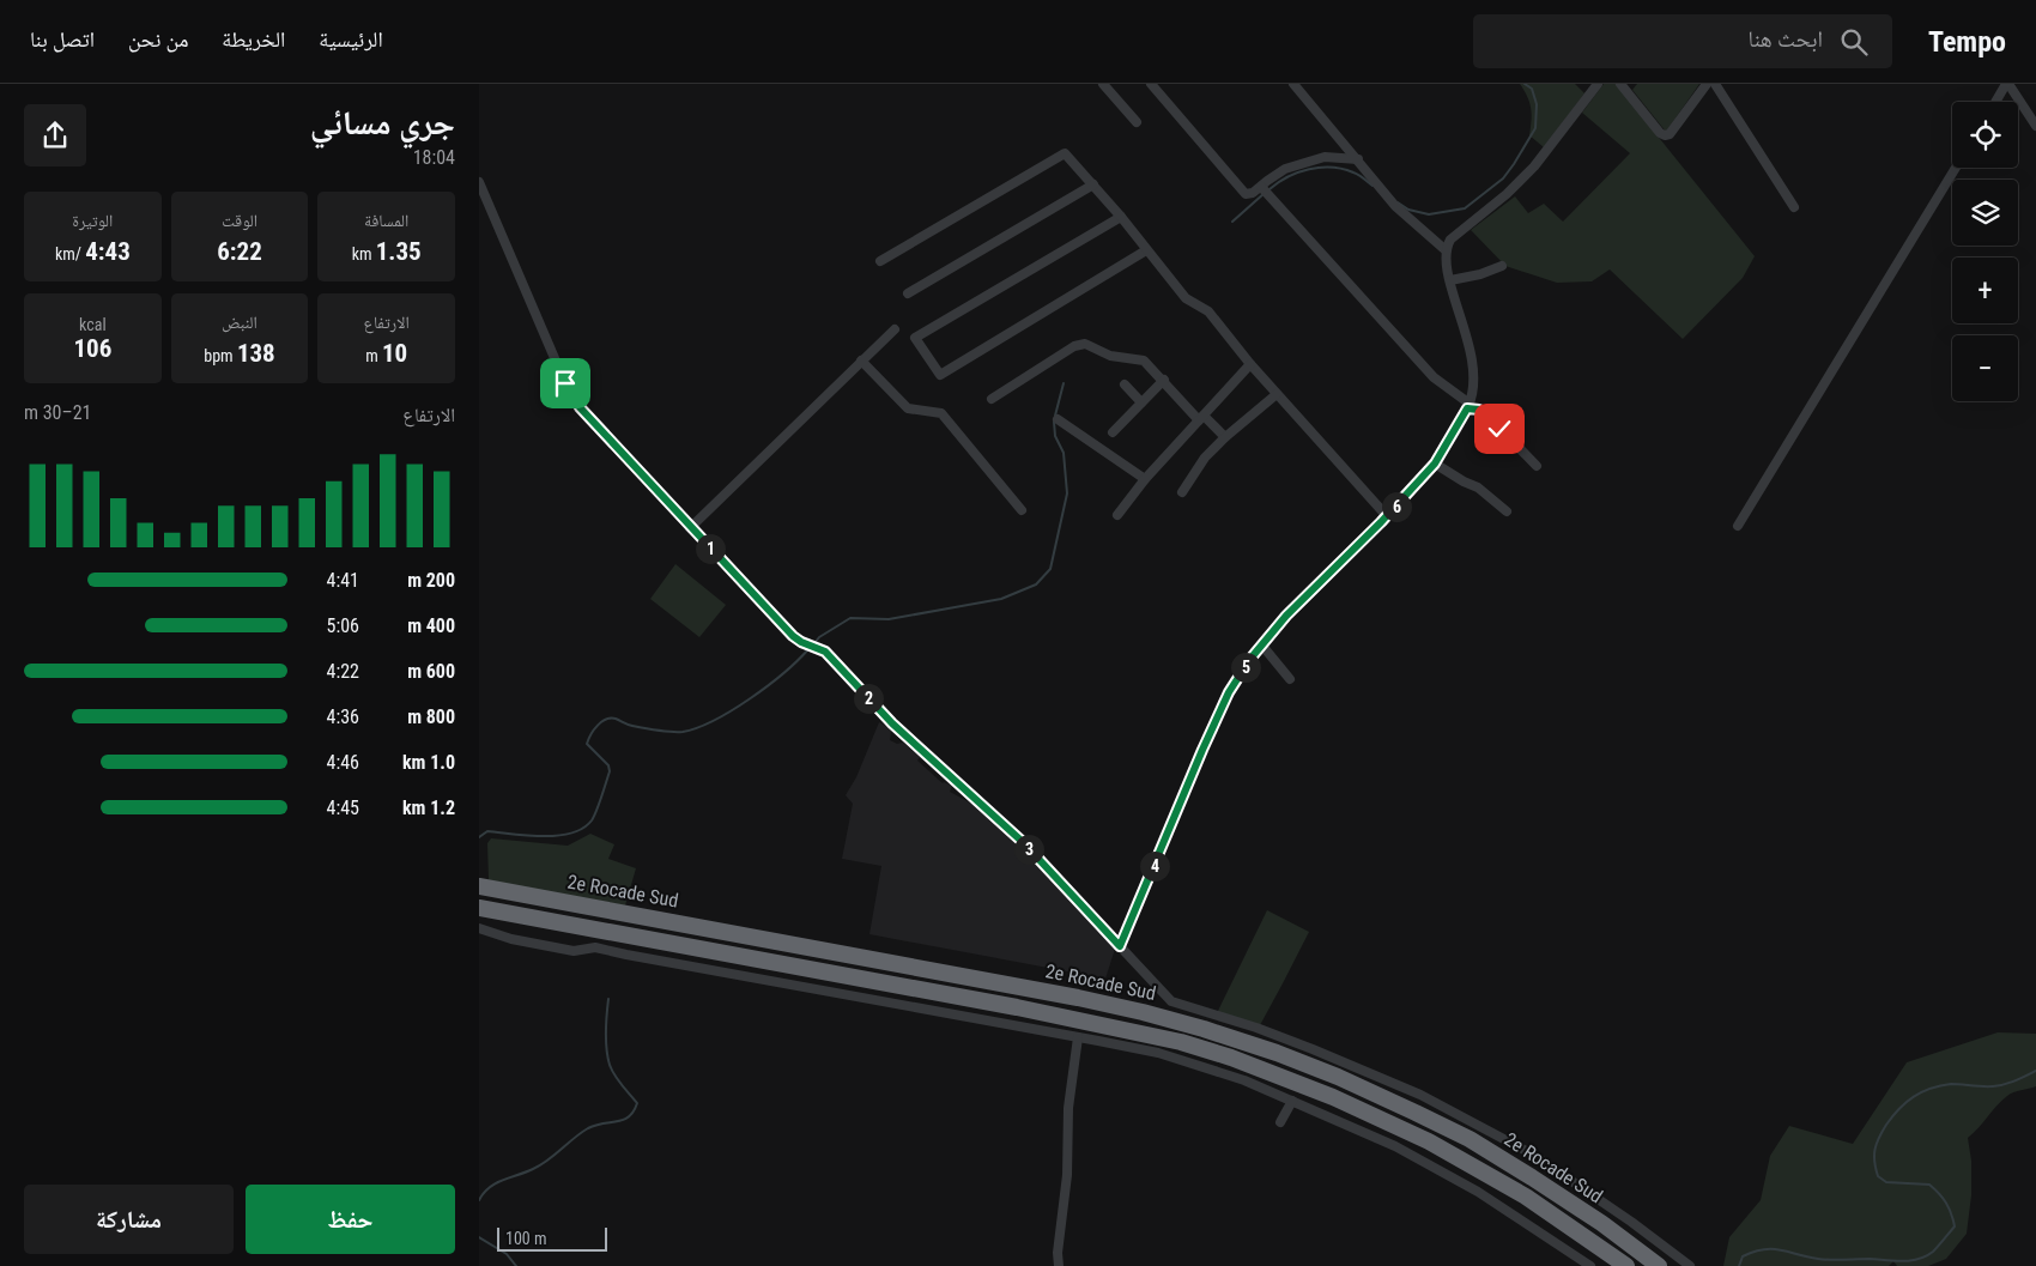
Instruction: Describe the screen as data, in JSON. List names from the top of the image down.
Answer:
{
  "streets": {
    "highway": ["2e Rocade Sud"]
  },
  "scale_bar": "100 m",
  "page": {
    "header": "Tempo",
    "search": "ابحث هنا",
    "nav": [
      "الرئيسية",
      "الخريطة",
      "من نحن",
      "اتصل بنا"
    ],
    "heading": ["جري مسائي", "18:04"],
    "map_buttons": ["+", "−"],
    "stats": [
      ["المسافة", "1.35 km"],
      ["الوقت", "6:22"],
      ["الوتيرة", "4:43 /km"],
      ["الارتفاع", "10 m"],
      ["النبض", "138 bpm"],
      ["kcal", "106"]
    ],
    "chart": ["الارتفاع", "21–30 m"],
    "pins": [
      "6",
      "1",
      "5",
      "2",
      "3",
      "4"
    ],
    "list": [
      {
        "name": "200 m",
        "note": "4:41"
      },
      {
        "name": "400 m",
        "note": "5:06"
      },
      {
        "name": "600 m",
        "note": "4:22"
      },
      {
        "name": "800 m",
        "note": "4:36"
      },
      {
        "name": "1.0 km",
        "note": "4:46"
      },
      {
        "name": "1.2 km",
        "note": "4:45"
      }
    ],
    "buttons": ["حفظ", "مشاركة"],
    "scale": "100 m"
  }
}
